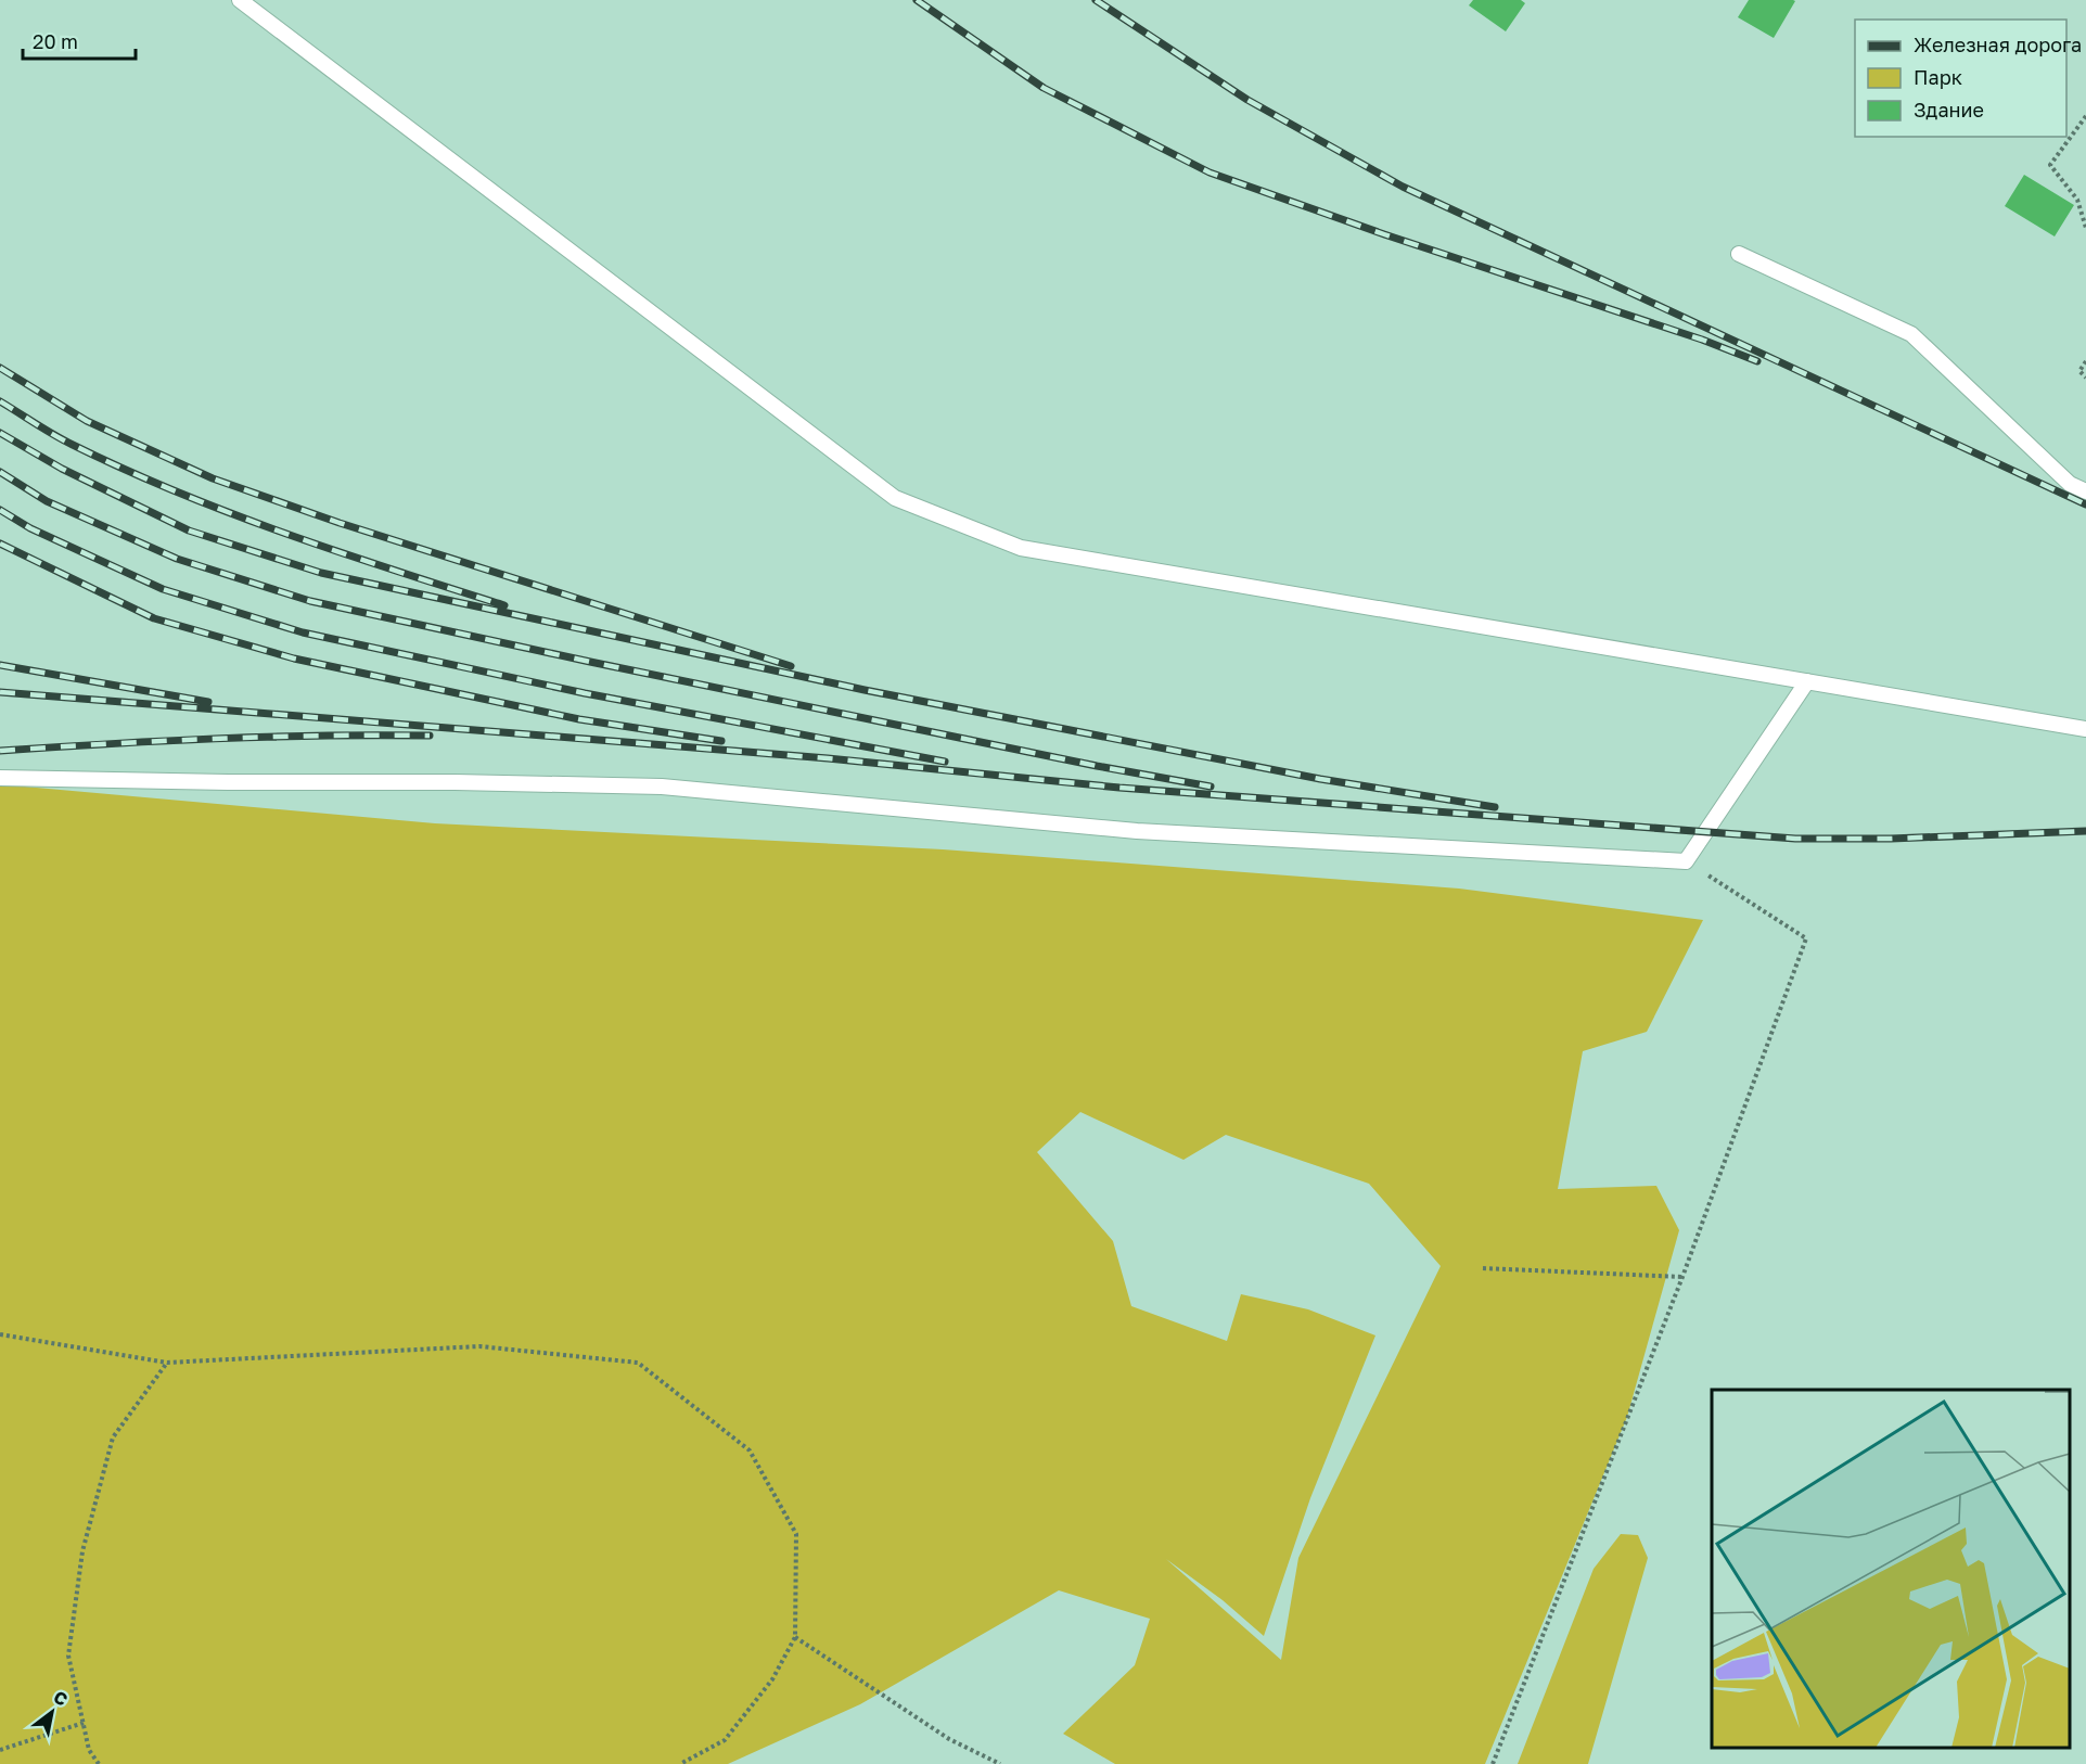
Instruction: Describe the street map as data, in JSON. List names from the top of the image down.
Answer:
{
  "legend": ["Железная дорога", "Парк", "Здание"],
  "scale_bar": "20 m",
  "north": "top right"
}
